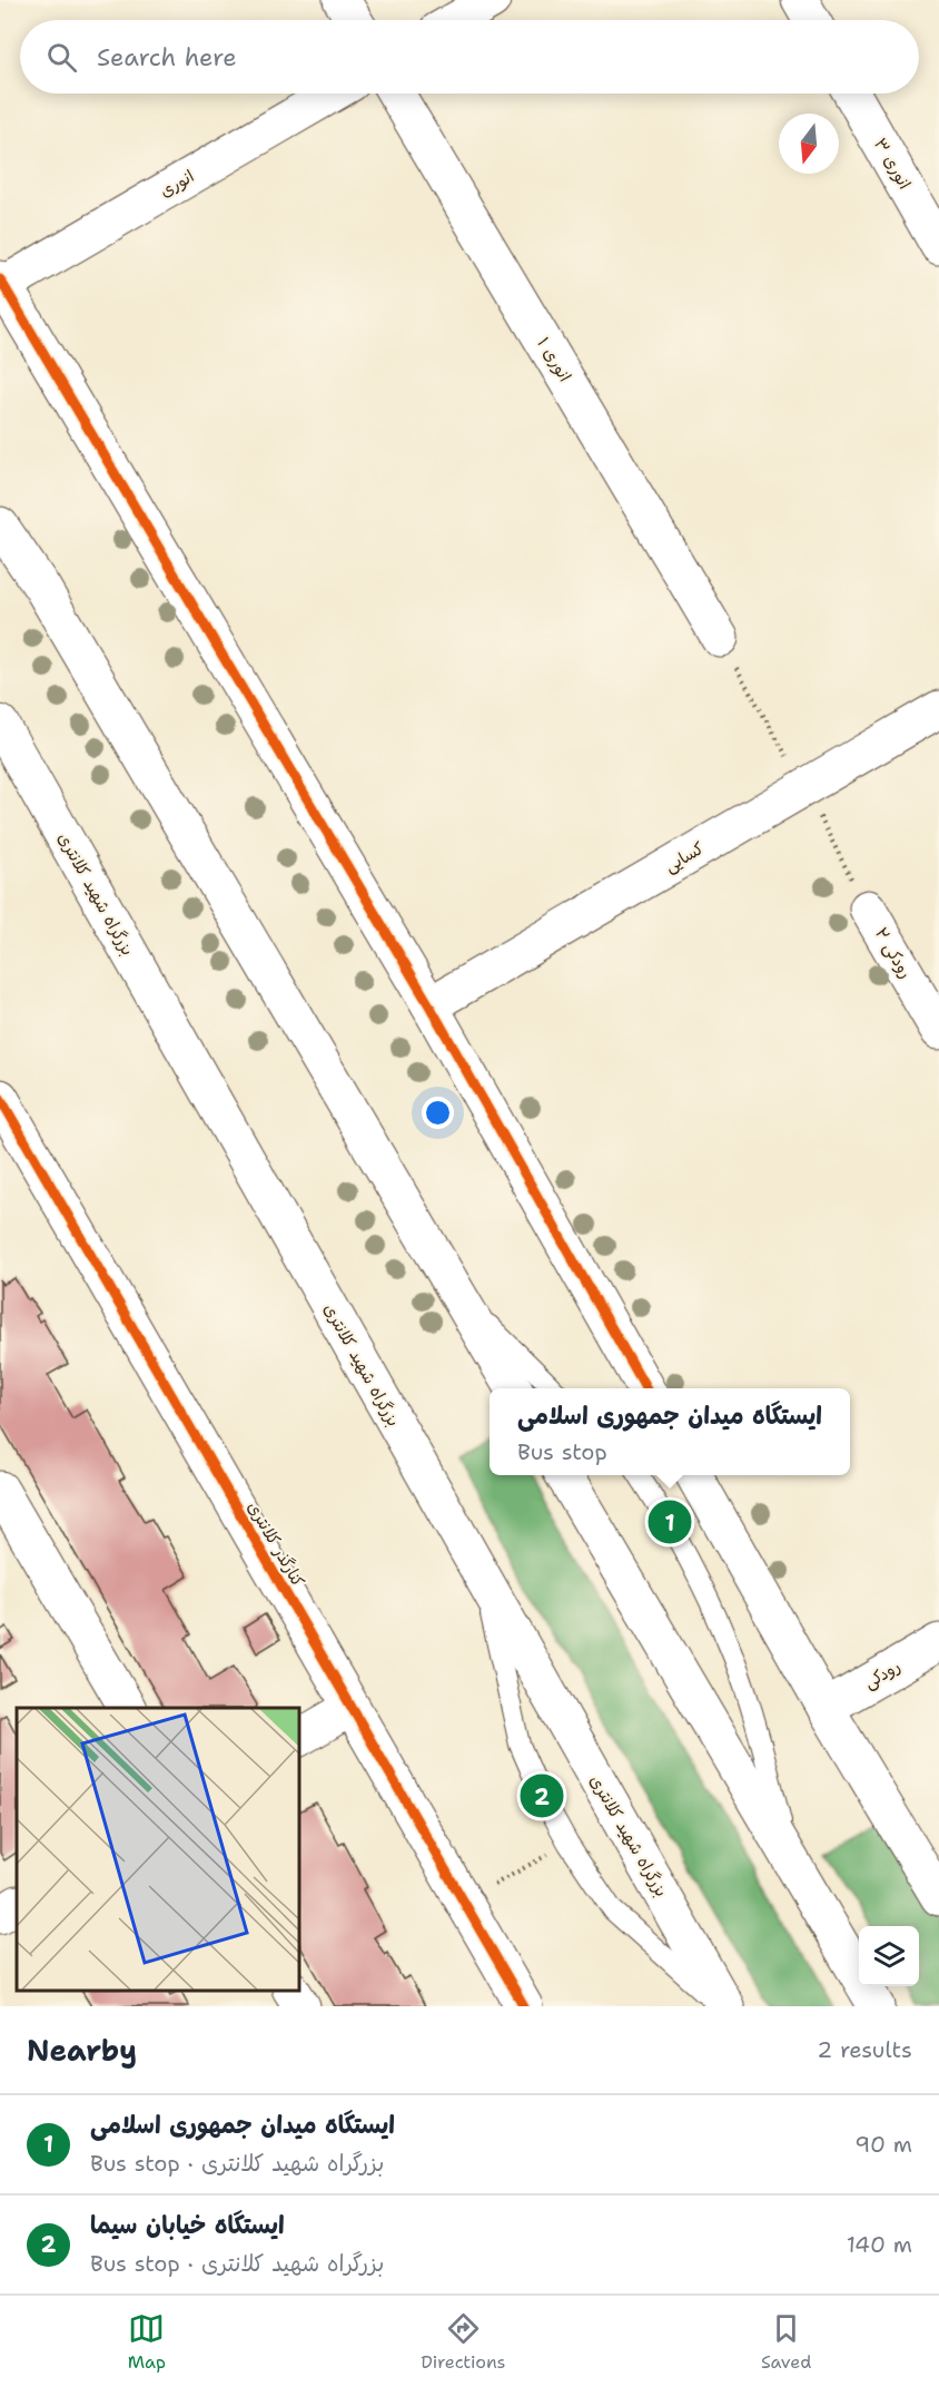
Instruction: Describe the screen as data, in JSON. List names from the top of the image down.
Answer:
{
  "streets": {
    "main road": [
      "انوری ۳",
      "انوری",
      "انوری ۱",
      "کسایی",
      "بزرگراه شهید کلانتری",
      "رودکی ۲",
      "کنارگذر کلانتری",
      "رودکی"
    ]
  },
  "north": "bottom",
  "page": {
    "search": "Search here",
    "popup": ["ایستگاه میدان جمهوری اسلامی", "Bus stop"],
    "pins": ["1", "2"],
    "heading": ["Nearby", "2 results"],
    "list": [
      {
        "mark": "1",
        "name": "ایستگاه میدان جمهوری اسلامی",
        "note": "Bus stop · بزرگراه شهید کلانتری",
        "value": "90 m"
      },
      {
        "mark": "2",
        "name": "ایستگاه خیابان سیما",
        "note": "Bus stop · بزرگراه شهید کلانتری",
        "value": "140 m"
      }
    ],
    "nav": ["Map", "Directions", "Saved"]
  }
}
